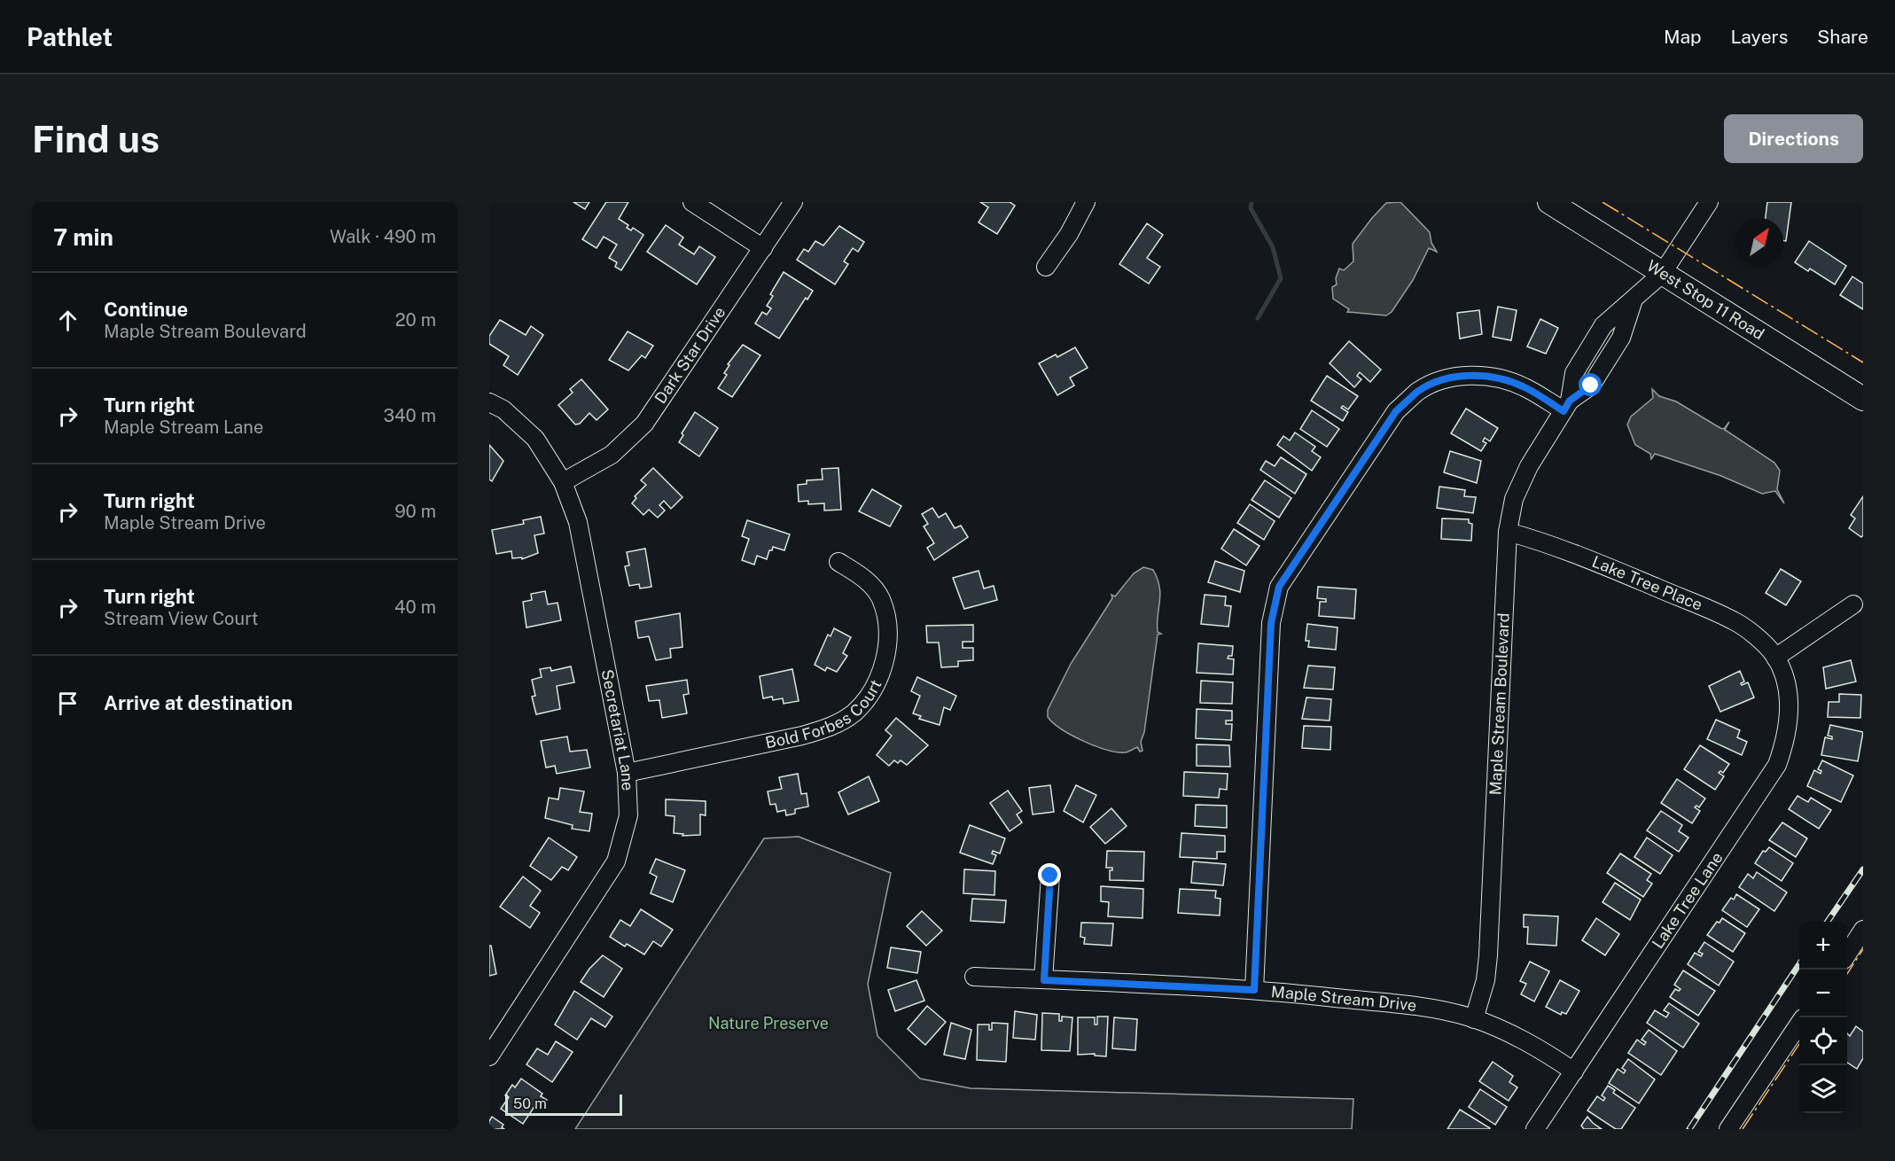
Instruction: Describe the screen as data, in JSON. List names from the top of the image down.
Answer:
{
  "streets": {
    "main road": ["West Stop 11 Road"],
    "street": [
      "Dark Star Drive",
      "Lake Tree Place",
      "Maple Stream Boulevard",
      "Bold Forbes Court",
      "Secretariat Lane",
      "Lake Tree Lane",
      "Maple Stream Drive"
    ]
  },
  "crossings": [
    ["West Stop 11 Road", "Maple Stream Boulevard"],
    ["Dark Star Drive", "Secretariat Lane"],
    ["Lake Tree Place", "Maple Stream Boulevard"],
    ["Lake Tree Place", "Lake Tree Lane"],
    ["Maple Stream Boulevard", "Maple Stream Drive"],
    ["Bold Forbes Court", "Secretariat Lane"],
    ["Lake Tree Lane", "Maple Stream Drive"]
  ],
  "parks": ["Nature Preserve"],
  "scale_bar": "50 m",
  "north": "top right",
  "page": {
    "header": "Pathlet",
    "nav": ["Map", "Layers", "Share"],
    "buttons": "Directions",
    "title": "Find us",
    "heading": ["7 min", "Walk · 490 m"],
    "list": [
      ["Continue", "Maple Stream Boulevard", "20 m"],
      ["Turn right", "Maple Stream Lane", "340 m"],
      ["Turn right", "Maple Stream Drive", "90 m"],
      ["Turn right", "Stream View Court", "40 m"],
      "Arrive at destination"
    ],
    "map_buttons": ["+", "−"],
    "scale": "50 m"
  }
}
